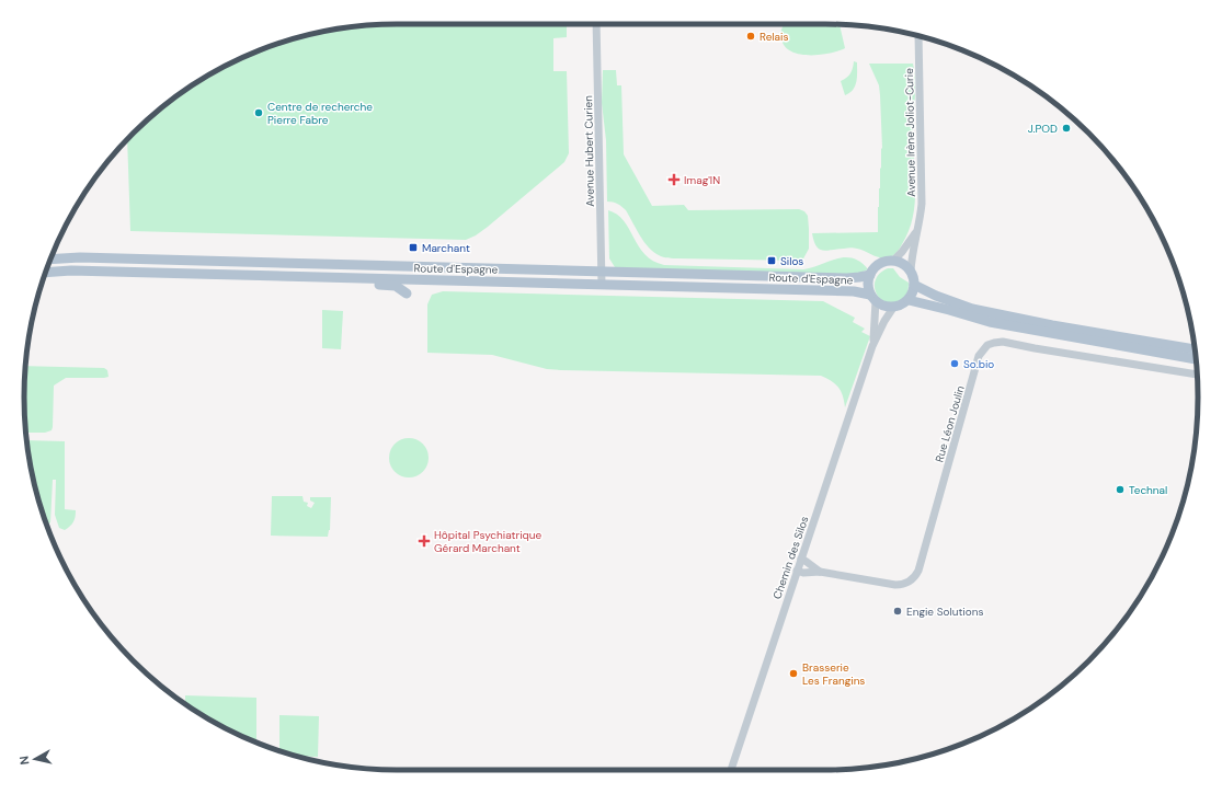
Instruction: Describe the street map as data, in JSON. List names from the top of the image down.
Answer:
{
  "streets": {
    "main road": ["Route d'Espagne"],
    "street": [
      "Avenue Irène Joliot-Curie",
      "Avenue Hubert Curien",
      "Rue Léon Joulin",
      "Chemin des Silos"
    ]
  },
  "crossings": [
    ["Avenue Irène Joliot-Curie", "Route d'Espagne"],
    ["Avenue Irène Joliot-Curie", "Chemin des Silos"],
    ["Avenue Hubert Curien", "Route d'Espagne"],
    ["Route d'Espagne", "Chemin des Silos"],
    ["Rue Léon Joulin", "Chemin des Silos"]
  ],
  "places": {
    "other": [
      "Relais",
      "Centre de recherche Pierre Fabre",
      "J.POD",
      "So.bio",
      "Technal",
      "Engie Solutions",
      "Brasserie Les Frangins"
    ],
    "health": ["Imag'IN", "Hôpital Psychiatrique Gérard Marchant"],
    "transit": ["Marchant", "Silos"]
  },
  "north": "left"
}
